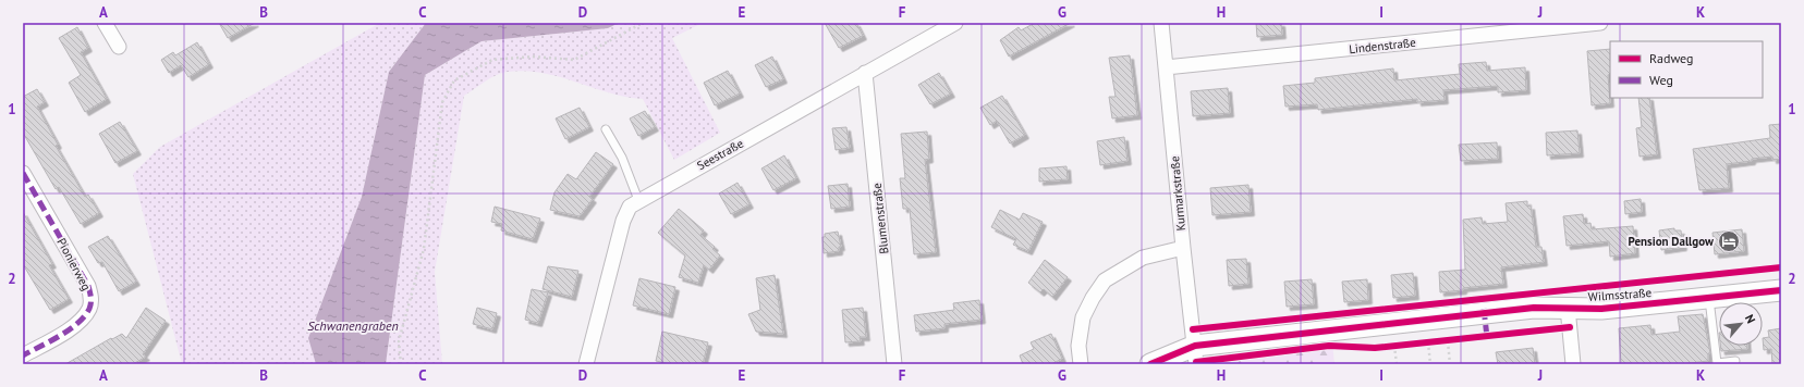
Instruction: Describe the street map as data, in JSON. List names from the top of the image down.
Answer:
{
  "streets": {
    "street": [
      "Lindenstraße",
      "Seestraße",
      "Kurmarkstraße",
      "Blumenstraße",
      "Pionierweg",
      "Wilmsstraße"
    ]
  },
  "crossings": [
    ["Lindenstraße", "Kurmarkstraße"],
    ["Seestraße", "Blumenstraße"],
    ["Kurmarkstraße", "Wilmsstraße"]
  ],
  "water": ["Schwanengraben"],
  "places": {
    "hotel": ["Pension Dallgow"]
  },
  "legend": ["Radweg", "Weg"],
  "north": "top right",
  "grid": {
    "columns": [
      "A",
      "B",
      "C",
      "D",
      "E",
      "F",
      "G",
      "H",
      "I",
      "J",
      "K"
    ],
    "rows": ["1", "2"]
  }
}
